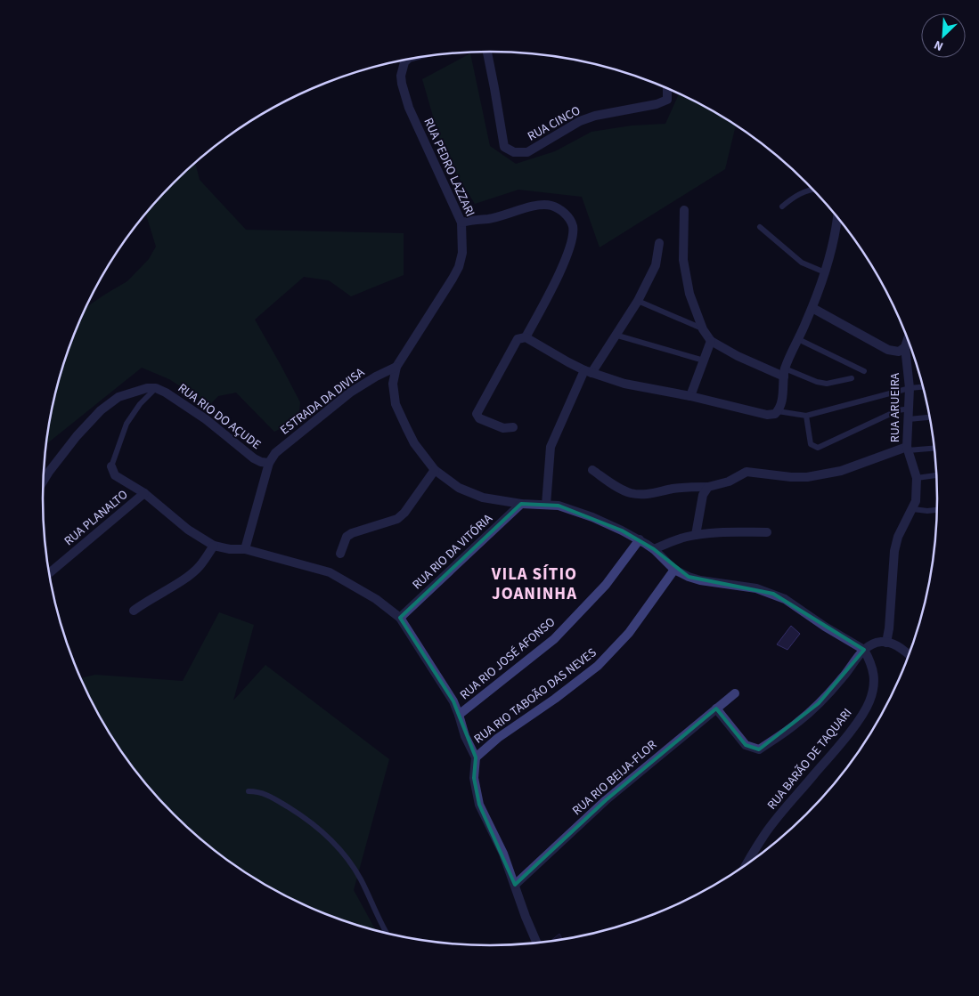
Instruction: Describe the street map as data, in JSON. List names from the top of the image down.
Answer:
{
  "streets": {
    "street": [
      "RUA CINCO",
      "RUA PEDRO LAZZARI",
      "ESTRADA DA DIVISA",
      "RUA ARUEIRA",
      "RUA RIO DO AÇUDE",
      "RUA PLANALTO",
      "RUA RIO DA VITÓRIA",
      "RUA RIO JOSÉ AFONSO",
      "RUA RIO TABOÃO DAS NEVES",
      "RUA BARÃO DE TAQUARI",
      "RUA RIO BEIJA-FLOR"
    ]
  },
  "crossings": [
    ["RUA PEDRO LAZZARI", "ESTRADA DA DIVISA"],
    ["ESTRADA DA DIVISA", "RUA RIO DO AÇUDE"]
  ],
  "districts": ["VILA SÍTIO JOANINHA"],
  "north": "bottom left"
}
